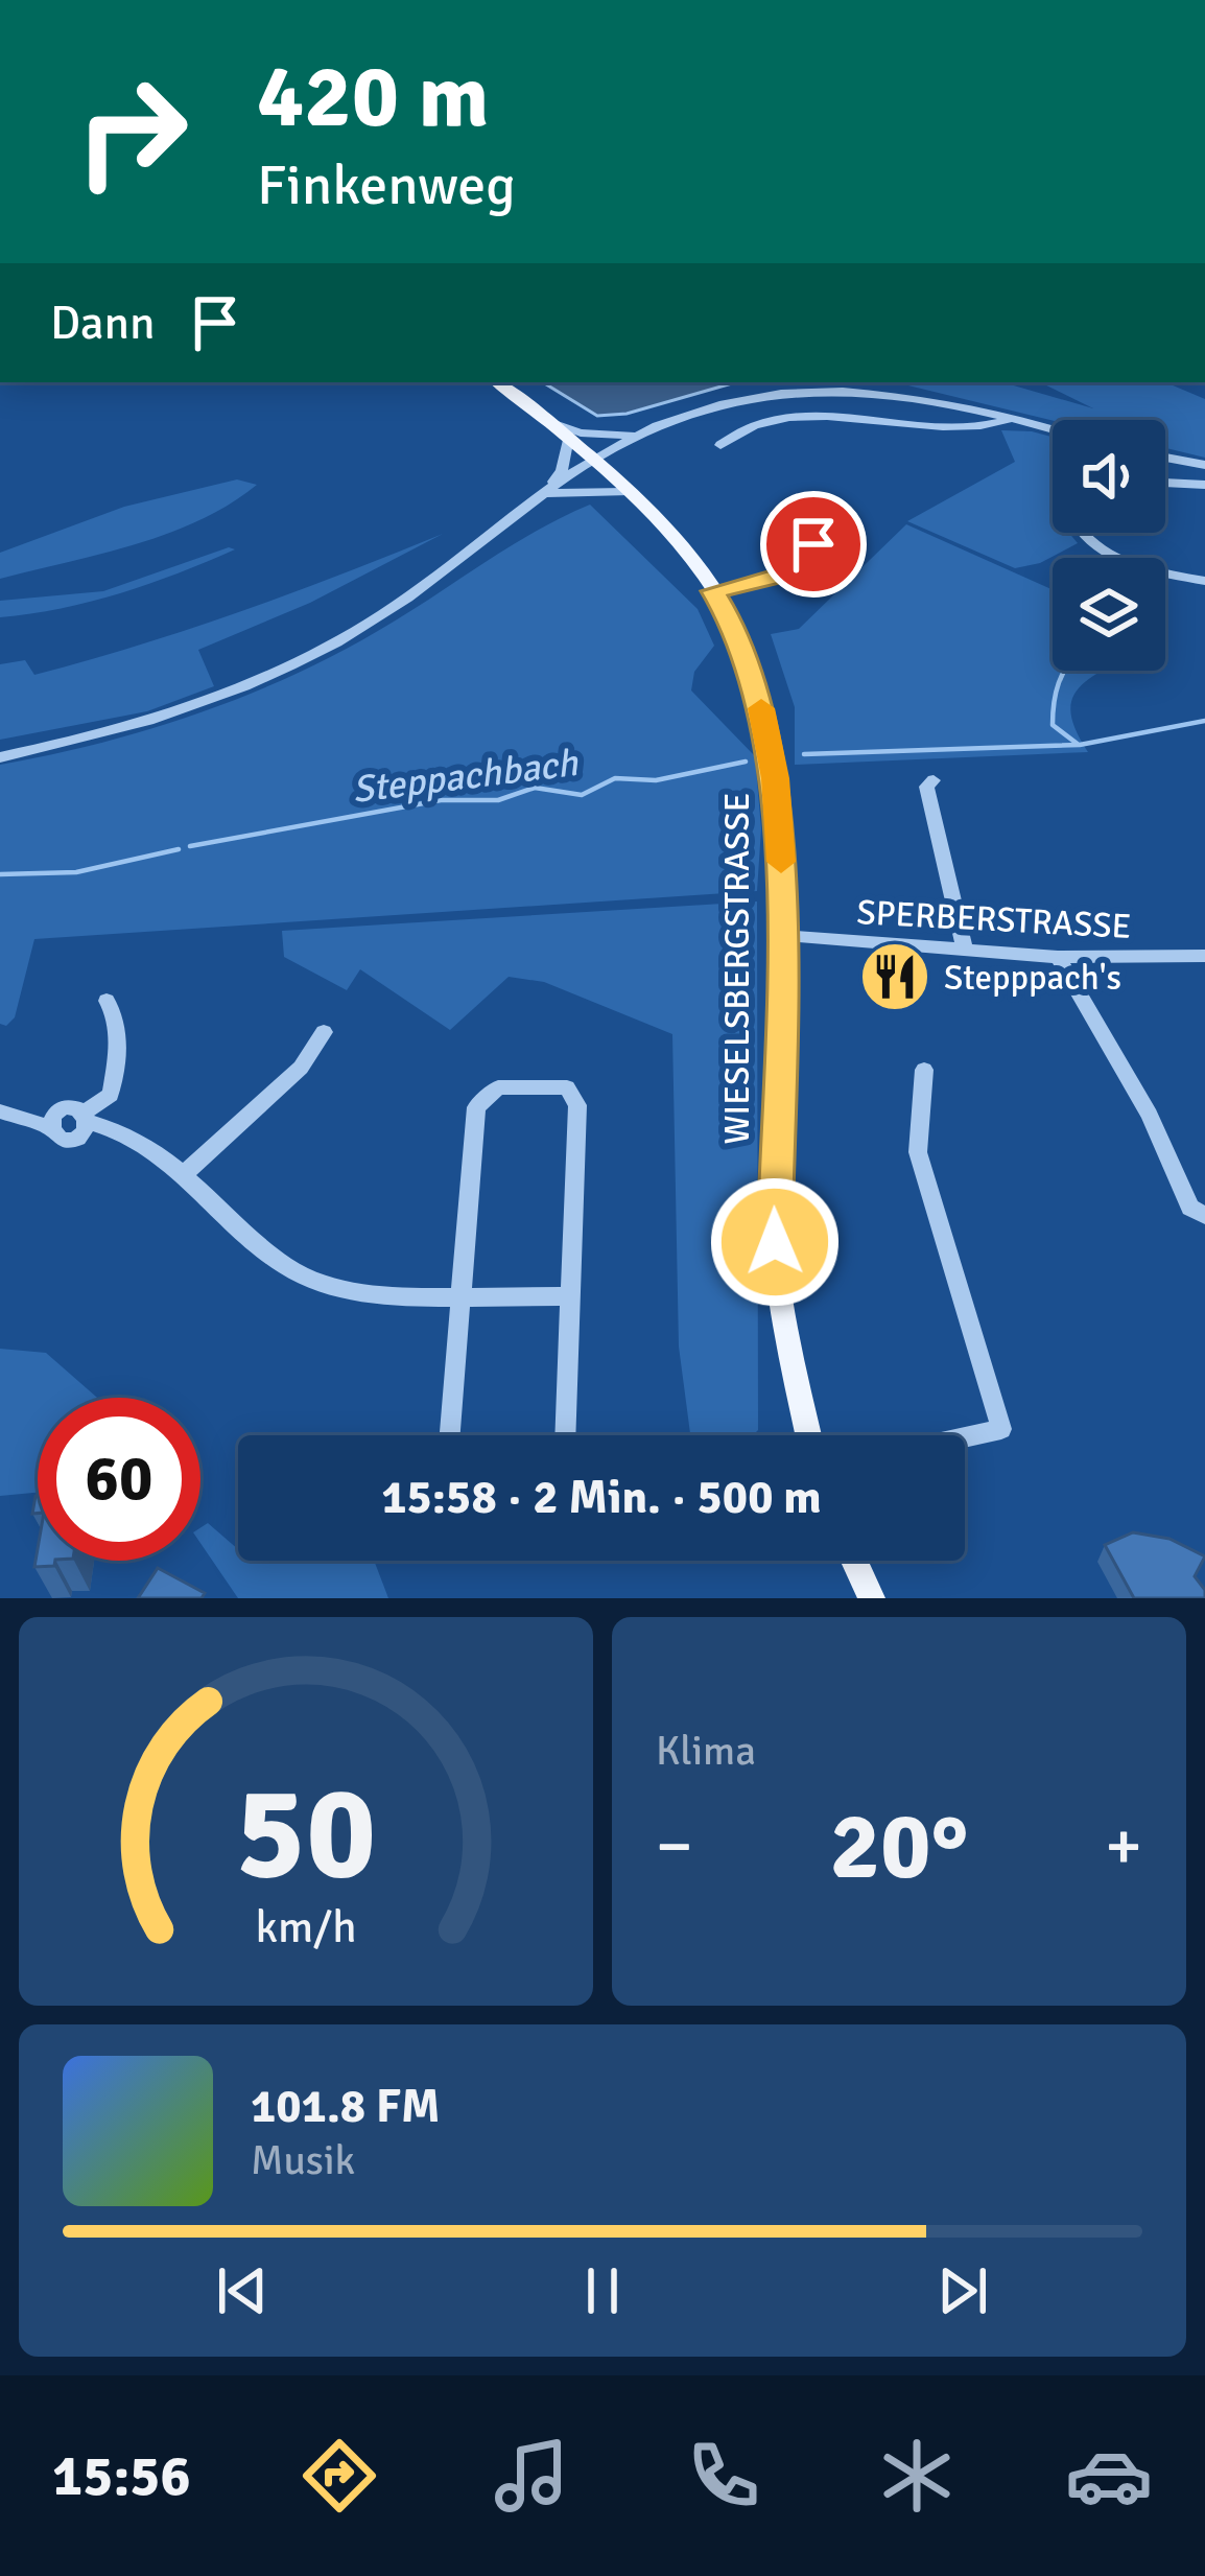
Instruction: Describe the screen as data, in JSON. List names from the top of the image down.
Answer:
{
  "streets": {
    "main road": ["WIESELSBERGSTRASSE"],
    "street": ["SPERBERSTRASSE"]
  },
  "crossings": [
    ["SPERBERSTRASSE", "WIESELSBERGSTRASSE"]
  ],
  "water": ["Steppachbach"],
  "places": {
    "restaurant": ["Stepppach's"]
  },
  "page": {
    "turn": ["420 m", "Finkenweg"],
    "then": "Dann",
    "limit": "60",
    "trip": "15:58 · 2 Min. · 500 m",
    "tile": "Klima",
    "heat": ["−", "20°", "+"],
    "song": ["101.8 FM", "Musik"],
    "tabs": "15:56",
    "gauge": ["50", "km/h"]
  }
}
